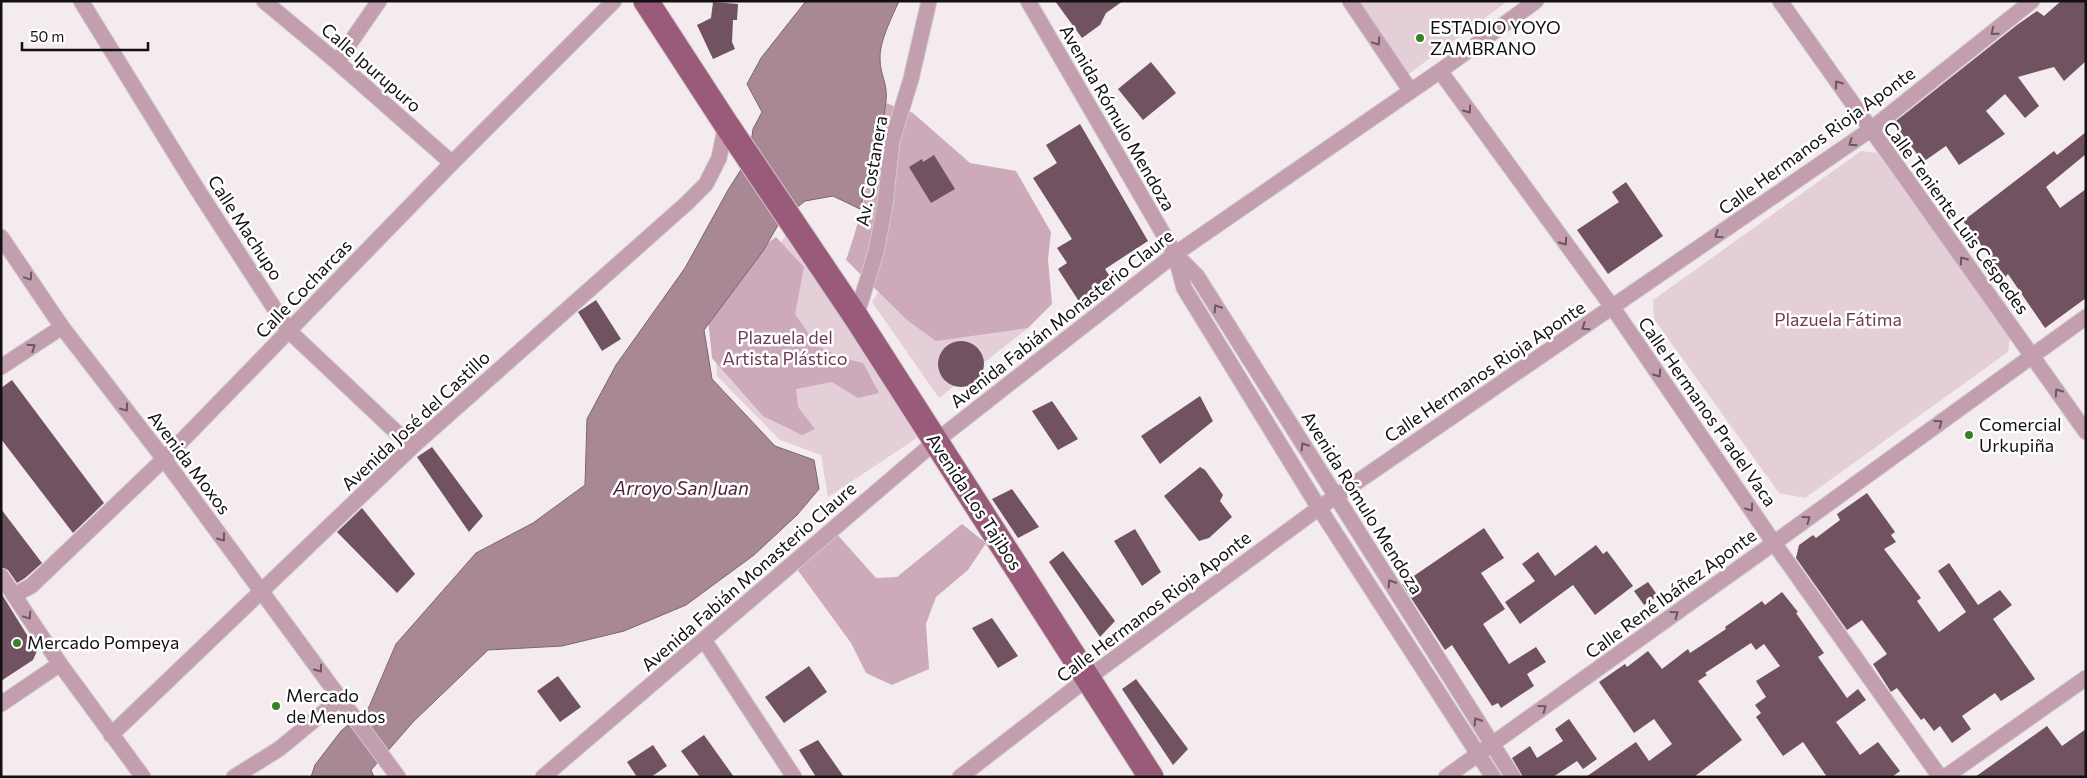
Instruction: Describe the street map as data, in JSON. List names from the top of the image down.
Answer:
{
  "streets": {
    "main road": ["Avenida Los Tajibos"],
    "street": [
      "Calle Ipurupuro",
      "Avenida Rómulo Mendoza",
      "Calle Hermanos Rioja Aponte",
      "Av. Costanera",
      "Calle Teniente Luis Céspedes",
      "Calle Machupo",
      "Calle Cocharcas",
      "Avenida Fabián Monasterio Claure",
      "Calle Hermanos Pradel Vaca",
      "Avenida José del Castillo",
      "Avenida Moxos",
      "Calle René Ibáñez Aponte"
    ]
  },
  "crossings": [
    ["Calle Ipurupuro", "Calle Cocharcas"],
    ["Avenida Rómulo Mendoza", "Calle Hermanos Rioja Aponte"],
    ["Avenida Rómulo Mendoza", "Avenida Fabián Monasterio Claure"],
    ["Avenida Rómulo Mendoza", "Calle René Ibáñez Aponte"],
    ["Calle Hermanos Rioja Aponte", "Calle Teniente Luis Céspedes"],
    ["Calle Hermanos Rioja Aponte", "Calle Hermanos Pradel Vaca"],
    ["Calle Hermanos Rioja Aponte", "Avenida Los Tajibos"],
    ["Av. Costanera", "Avenida Los Tajibos"],
    ["Calle Teniente Luis Céspedes", "Calle René Ibáñez Aponte"],
    ["Calle Machupo", "Calle Cocharcas"],
    ["Calle Machupo", "Avenida José del Castillo"],
    ["Calle Cocharcas", "Avenida Moxos"],
    ["Avenida Fabián Monasterio Claure", "Calle Hermanos Pradel Vaca"],
    ["Avenida Fabián Monasterio Claure", "Avenida Los Tajibos"],
    ["Calle Hermanos Pradel Vaca", "Calle René Ibáñez Aponte"],
    ["Avenida José del Castillo", "Avenida Moxos"],
    ["Avenida José del Castillo", "Avenida Los Tajibos"]
  ],
  "one_way": [
    "Calle Hermanos Rioja Aponte",
    "Calle Teniente Luis Céspedes",
    "Calle Hermanos Pradel Vaca",
    "Avenida Moxos",
    "Calle René Ibáñez Aponte"
  ],
  "water": ["Arroyo San Juan"],
  "parks": ["Plazuela Fátima", "Plazuela del Artista Plástico"],
  "places": [
    "ESTADIO YOYO ZAMBRANO",
    "Comercial Urkupiña",
    "Mercado Pompeya",
    "Mercado de Menudos"
  ],
  "scale_bar": "50 m"
}
